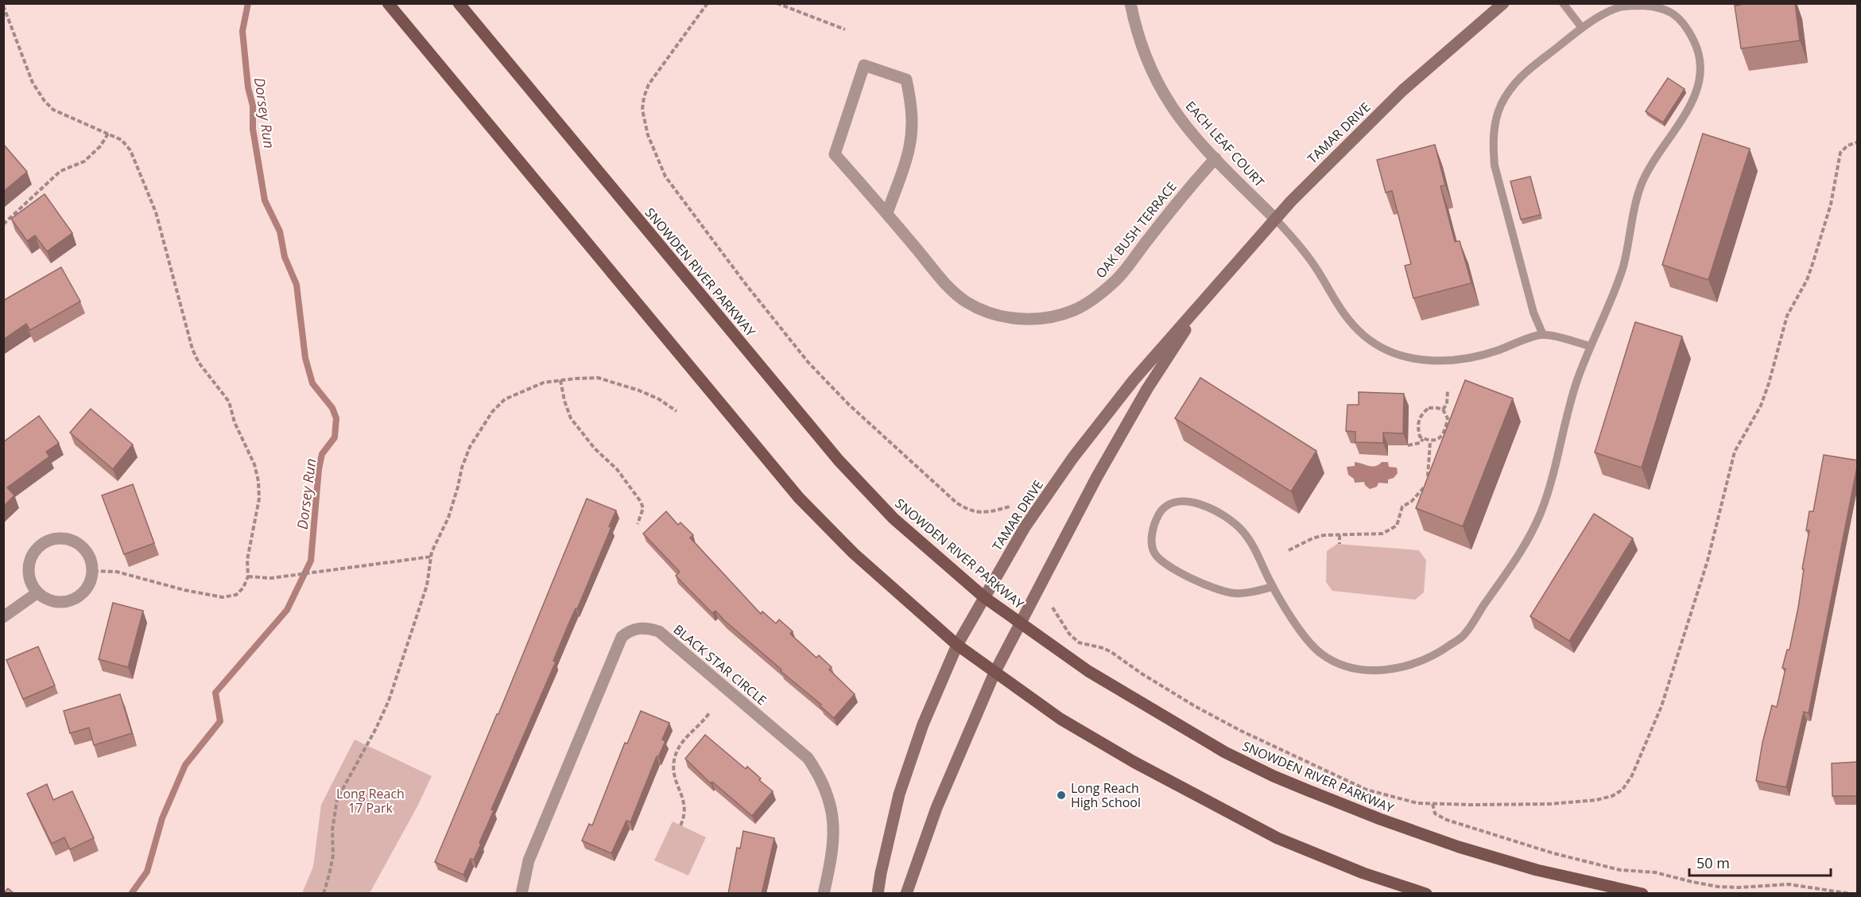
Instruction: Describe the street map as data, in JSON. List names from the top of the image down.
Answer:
{
  "streets": {
    "main road": ["SNOWDEN RIVER PARKWAY"],
    "street": [
      "TAMAR DRIVE",
      "EACH LEAF COURT",
      "OAK BUSH TERRACE",
      "BLACK STAR CIRCLE"
    ]
  },
  "crossings": [
    ["TAMAR DRIVE", "EACH LEAF COURT"],
    ["TAMAR DRIVE", "SNOWDEN RIVER PARKWAY"],
    ["EACH LEAF COURT", "OAK BUSH TERRACE"]
  ],
  "water": ["Dorsey Run"],
  "parks": ["Long Reach 17 Park"],
  "places": ["Long Reach High School"],
  "scale_bar": "50 m"
}
